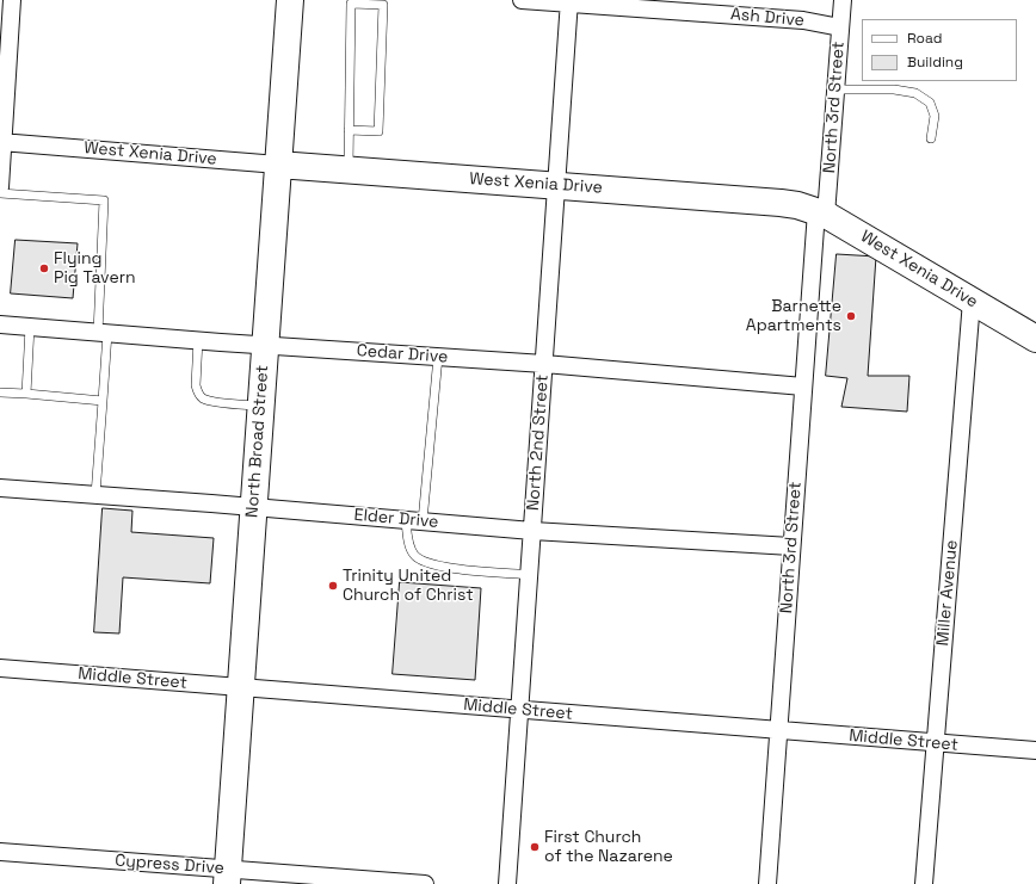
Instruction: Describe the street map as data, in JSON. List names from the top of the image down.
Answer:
{
  "streets": {
    "main road": ["West Xenia Drive", "North Broad Street"],
    "street": [
      "Ash Drive",
      "North 3rd Street",
      "Cedar Drive",
      "North 2nd Street",
      "Elder Drive",
      "Miller Avenue",
      "Middle Street",
      "Cypress Drive"
    ]
  },
  "crossings": [
    ["Ash Drive", "North 3rd Street"],
    ["Ash Drive", "North 2nd Street"],
    ["North 3rd Street", "West Xenia Drive"],
    ["North 3rd Street", "Cedar Drive"],
    ["North 3rd Street", "Elder Drive"],
    ["North 3rd Street", "Middle Street"],
    ["West Xenia Drive", "North Broad Street"],
    ["West Xenia Drive", "North 2nd Street"],
    ["West Xenia Drive", "Miller Avenue"],
    ["Cedar Drive", "North Broad Street"],
    ["Cedar Drive", "North 2nd Street"],
    ["North Broad Street", "Elder Drive"],
    ["North Broad Street", "Middle Street"],
    ["North Broad Street", "Cypress Drive"],
    ["North 2nd Street", "Elder Drive"],
    ["North 2nd Street", "Middle Street"],
    ["Miller Avenue", "Middle Street"]
  ],
  "places": [
    "Flying Pig Tavern",
    "Barnette Apartments",
    "Trinity United Church of Christ",
    "First Church of the Nazarene"
  ],
  "legend": ["Road", "Building"]
}
